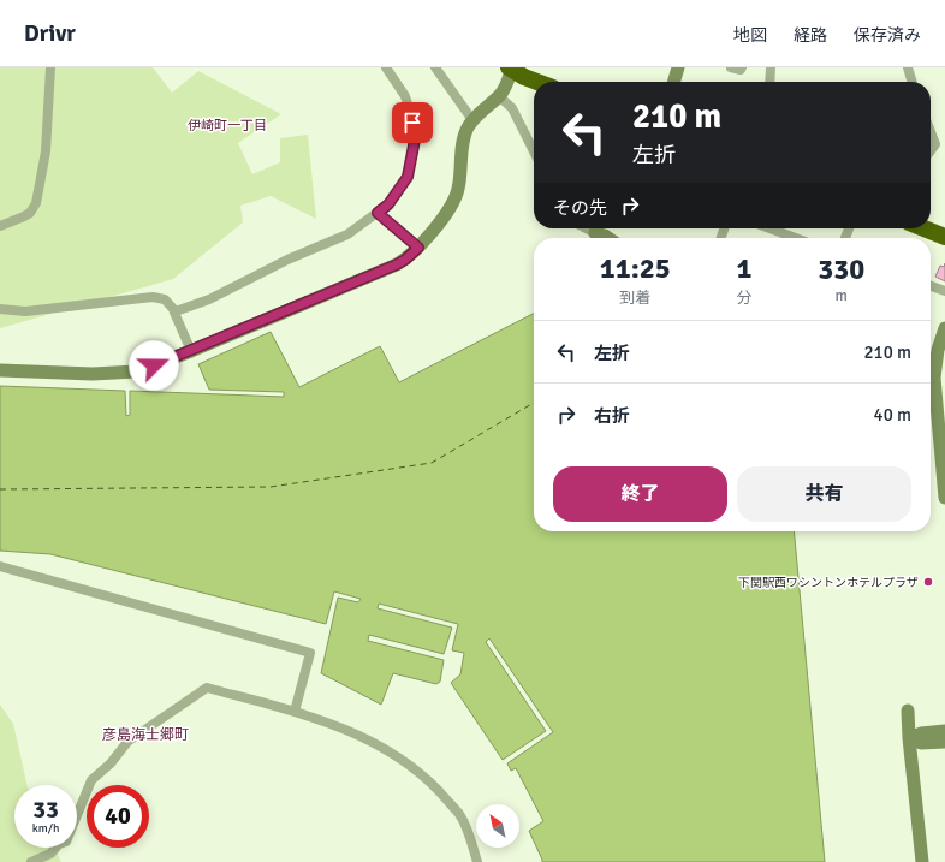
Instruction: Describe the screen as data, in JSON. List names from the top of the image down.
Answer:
{
  "districts": ["伊崎町一丁目", "彦島海士郷町"],
  "places": ["下関駅西ワシントンホテルプラザ"],
  "north": "top left",
  "page": {
    "header": "Drivr",
    "nav": ["地図", "経路", "保存済み"],
    "turn": ["210 m", "左折"],
    "then": "その先",
    "eta": [
      "11:25",
      "到着",
      "1",
      "分",
      "330",
      "m"
    ],
    "list": [
      {
        "name": "左折",
        "value": "210 m"
      },
      {
        "name": "右折",
        "value": "40 m"
      }
    ],
    "buttons": ["終了", "共有"],
    "speed": "33 km/h",
    "limit": "40"
  }
}
